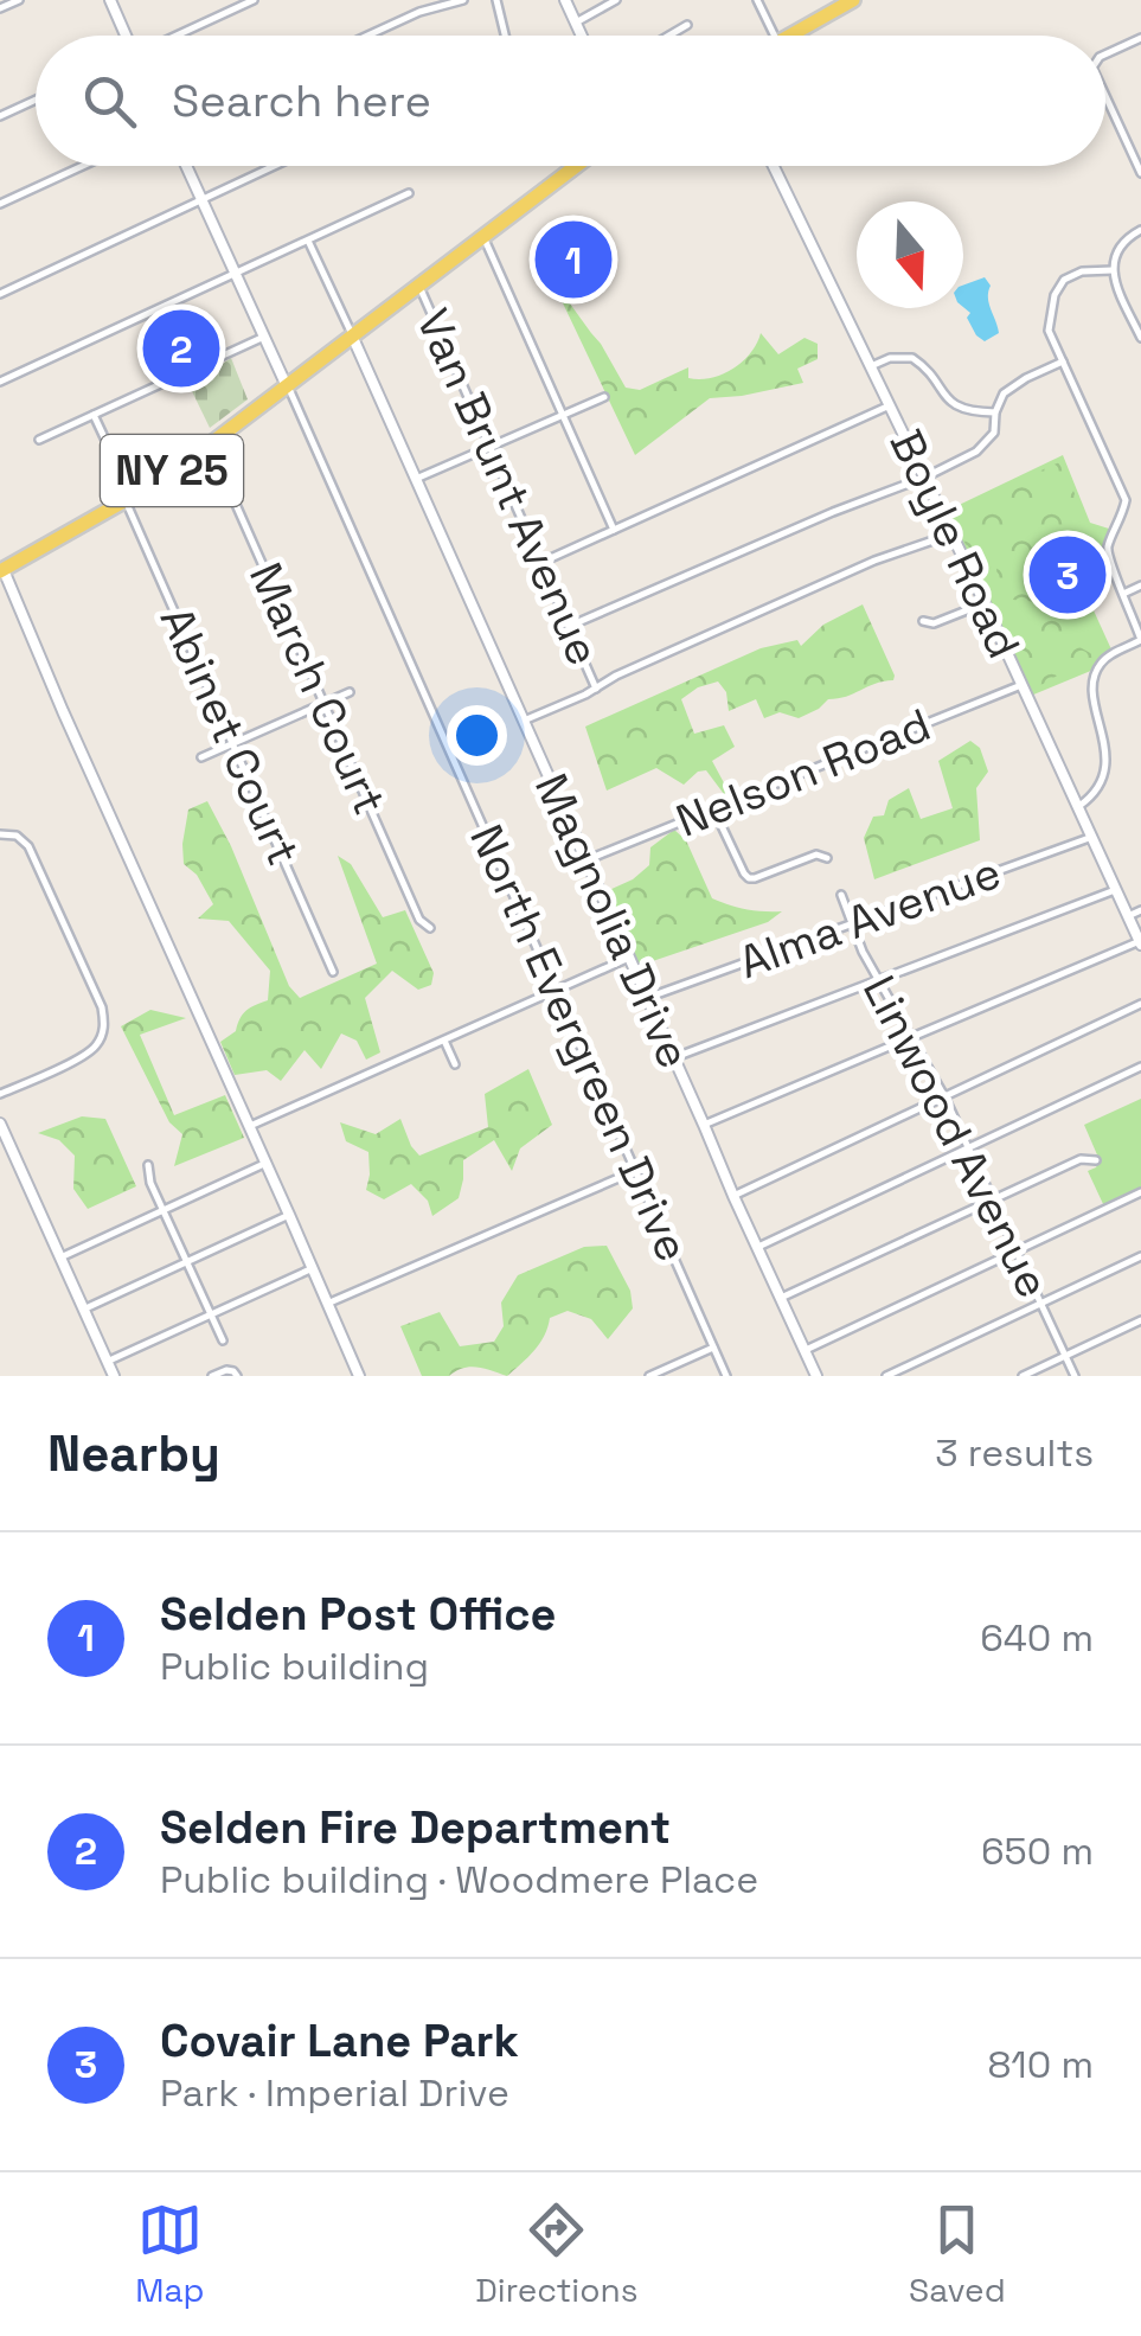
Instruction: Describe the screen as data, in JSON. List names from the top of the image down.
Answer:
{
  "streets": {
    "main road": ["NY 25"],
    "street": [
      "Van Brunt Avenue",
      "Boyle Road",
      "March Court",
      "Abinet Court",
      "Nelson Road",
      "Alma Avenue",
      "Magnolia Drive",
      "North Evergreen Drive",
      "Linwood Avenue"
    ]
  },
  "crossings": [
    ["NY 25", "Van Brunt Avenue"],
    ["NY 25", "March Court"],
    ["NY 25", "Abinet Court"],
    ["NY 25", "Magnolia Drive"],
    ["NY 25", "North Evergreen Drive"],
    ["Boyle Road", "Nelson Road"],
    ["Boyle Road", "Alma Avenue"],
    ["Nelson Road", "Magnolia Drive"],
    ["Alma Avenue", "Magnolia Drive"],
    ["Alma Avenue", "Linwood Avenue"]
  ],
  "north": "bottom",
  "page": {
    "search": "Search here",
    "pins": ["1", "2", "3"],
    "heading": ["Nearby", "3 results"],
    "list": [
      {
        "mark": "1",
        "name": "Selden Post Office",
        "note": "Public building",
        "value": "640 m"
      },
      {
        "mark": "2",
        "name": "Selden Fire Department",
        "note": "Public building · Woodmere Place",
        "value": "650 m"
      },
      {
        "mark": "3",
        "name": "Covair Lane Park",
        "note": "Park · Imperial Drive",
        "value": "810 m"
      }
    ],
    "nav": ["Map", "Directions", "Saved"]
  }
}
